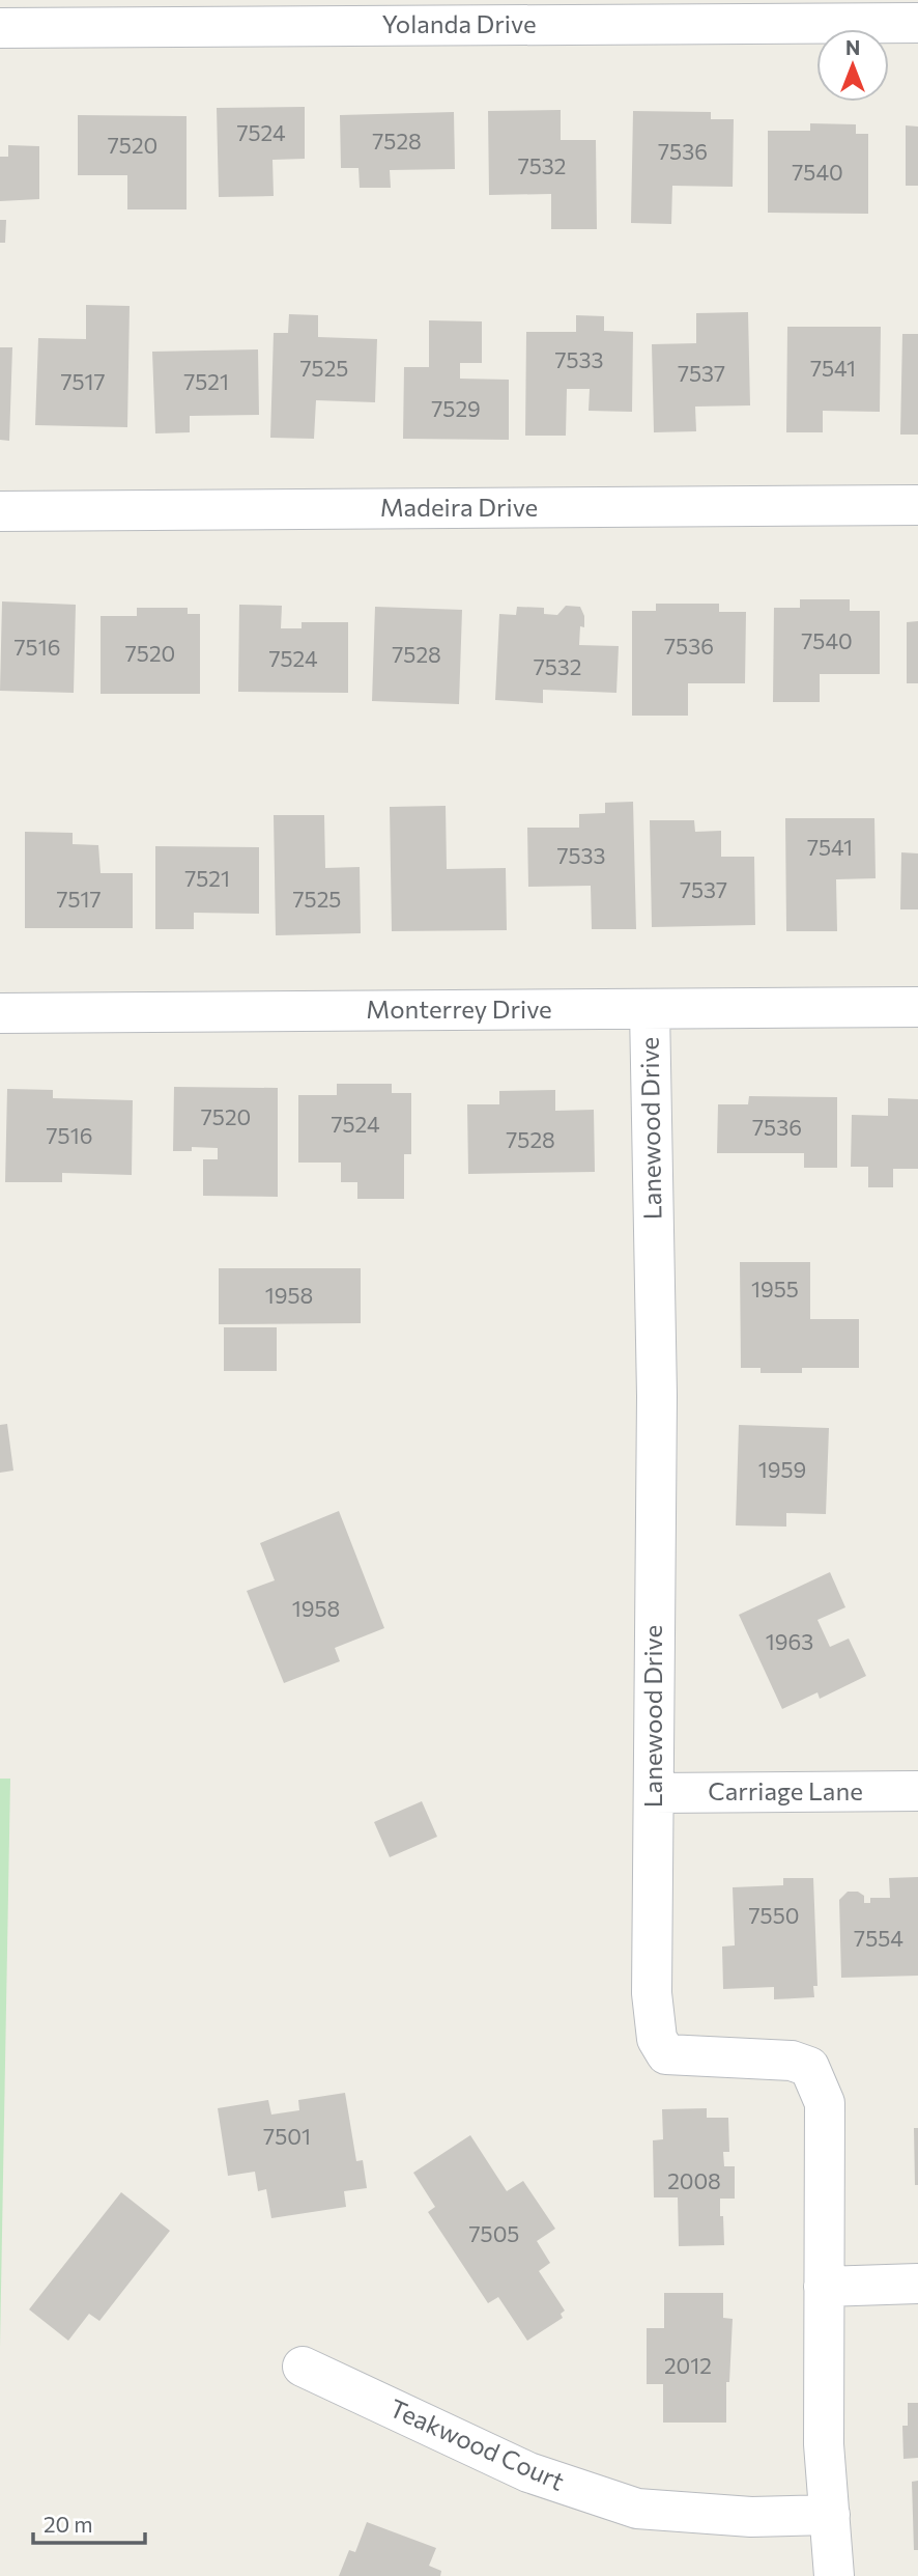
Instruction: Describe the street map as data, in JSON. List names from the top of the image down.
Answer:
{
  "streets": {
    "street": [
      "Yolanda Drive",
      "Madeira Drive",
      "Monterrey Drive",
      "Lanewood Drive",
      "Carriage Lane",
      "Teakwood Court"
    ]
  },
  "crossings": [
    ["Monterrey Drive", "Lanewood Drive"],
    ["Lanewood Drive", "Carriage Lane"]
  ],
  "house_numbers": [
    "7524",
    "7528",
    "7520",
    "7536",
    "7532",
    "7540",
    "7533",
    "7525",
    "7541",
    "7537",
    "7517",
    "7521",
    "7529",
    "7540",
    "7536",
    "7516",
    "7520",
    "7528",
    "7524",
    "7532",
    "7541",
    "7533",
    "7521",
    "7537",
    "7517",
    "7525",
    "7520",
    "7524",
    "7536",
    "7516",
    "7528",
    "1955",
    "1958",
    "1959",
    "1958",
    "1963",
    "7550",
    "7554",
    "7501",
    "2008",
    "7505",
    "2012"
  ],
  "scale_bar": "20 m",
  "north": "top"
}
